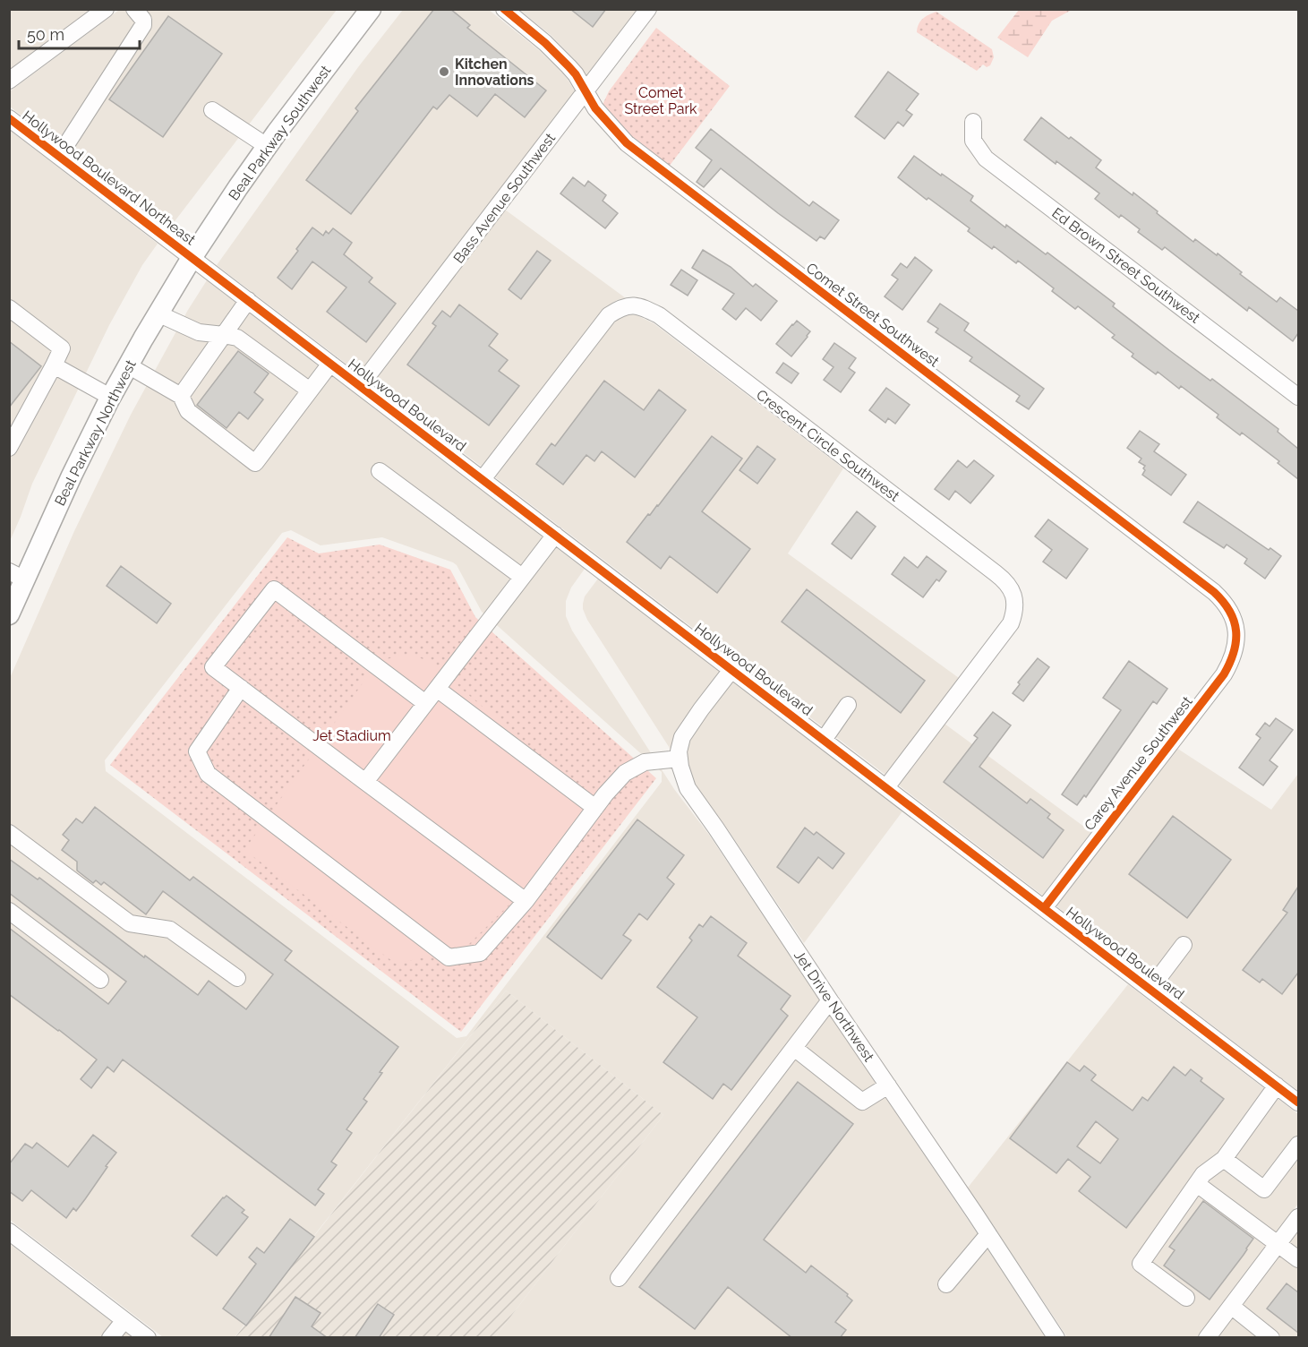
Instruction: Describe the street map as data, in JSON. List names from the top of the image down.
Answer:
{
  "streets": {
    "main road": ["Beal Parkway Southwest", "Beal Parkway Northwest"],
    "street": [
      "Hollywood Boulevard Northeast",
      "Bass Avenue Southwest",
      "Ed Brown Street Southwest",
      "Comet Street Southwest",
      "Hollywood Boulevard",
      "Crescent Circle Southwest",
      "Carey Avenue Southwest",
      "Jet Drive Northwest"
    ]
  },
  "crossings": [
    ["Beal Parkway Southwest", "Hollywood Boulevard Northeast"],
    ["Beal Parkway Southwest", "Hollywood Boulevard"],
    ["Beal Parkway Southwest", "Beal Parkway Northwest"],
    ["Hollywood Boulevard Northeast", "Hollywood Boulevard"],
    ["Hollywood Boulevard Northeast", "Beal Parkway Northwest"],
    ["Bass Avenue Southwest", "Comet Street Southwest"],
    ["Bass Avenue Southwest", "Hollywood Boulevard"],
    ["Comet Street Southwest", "Carey Avenue Southwest"],
    ["Hollywood Boulevard", "Beal Parkway Northwest"],
    ["Hollywood Boulevard", "Crescent Circle Southwest"],
    ["Hollywood Boulevard", "Carey Avenue Southwest"],
    ["Hollywood Boulevard", "Jet Drive Northwest"]
  ],
  "parks": ["Comet Street Park", "Jet Stadium"],
  "places": ["Kitchen Innovations"],
  "scale_bar": "50 m"
}
